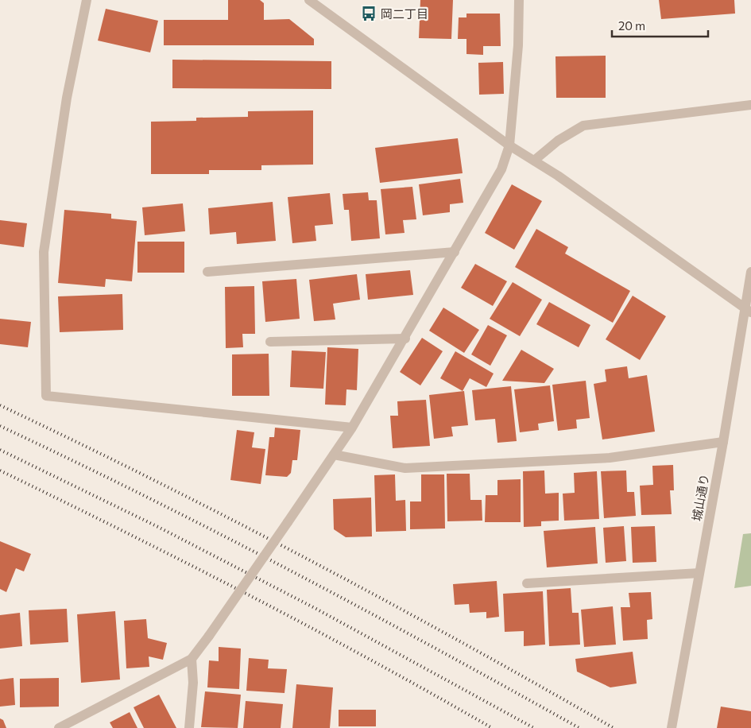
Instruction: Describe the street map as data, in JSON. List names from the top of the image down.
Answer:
{
  "streets": {
    "street": ["城山通り"]
  },
  "places": {
    "bus stop": ["岡二丁目"]
  },
  "scale_bar": "20 m"
}
